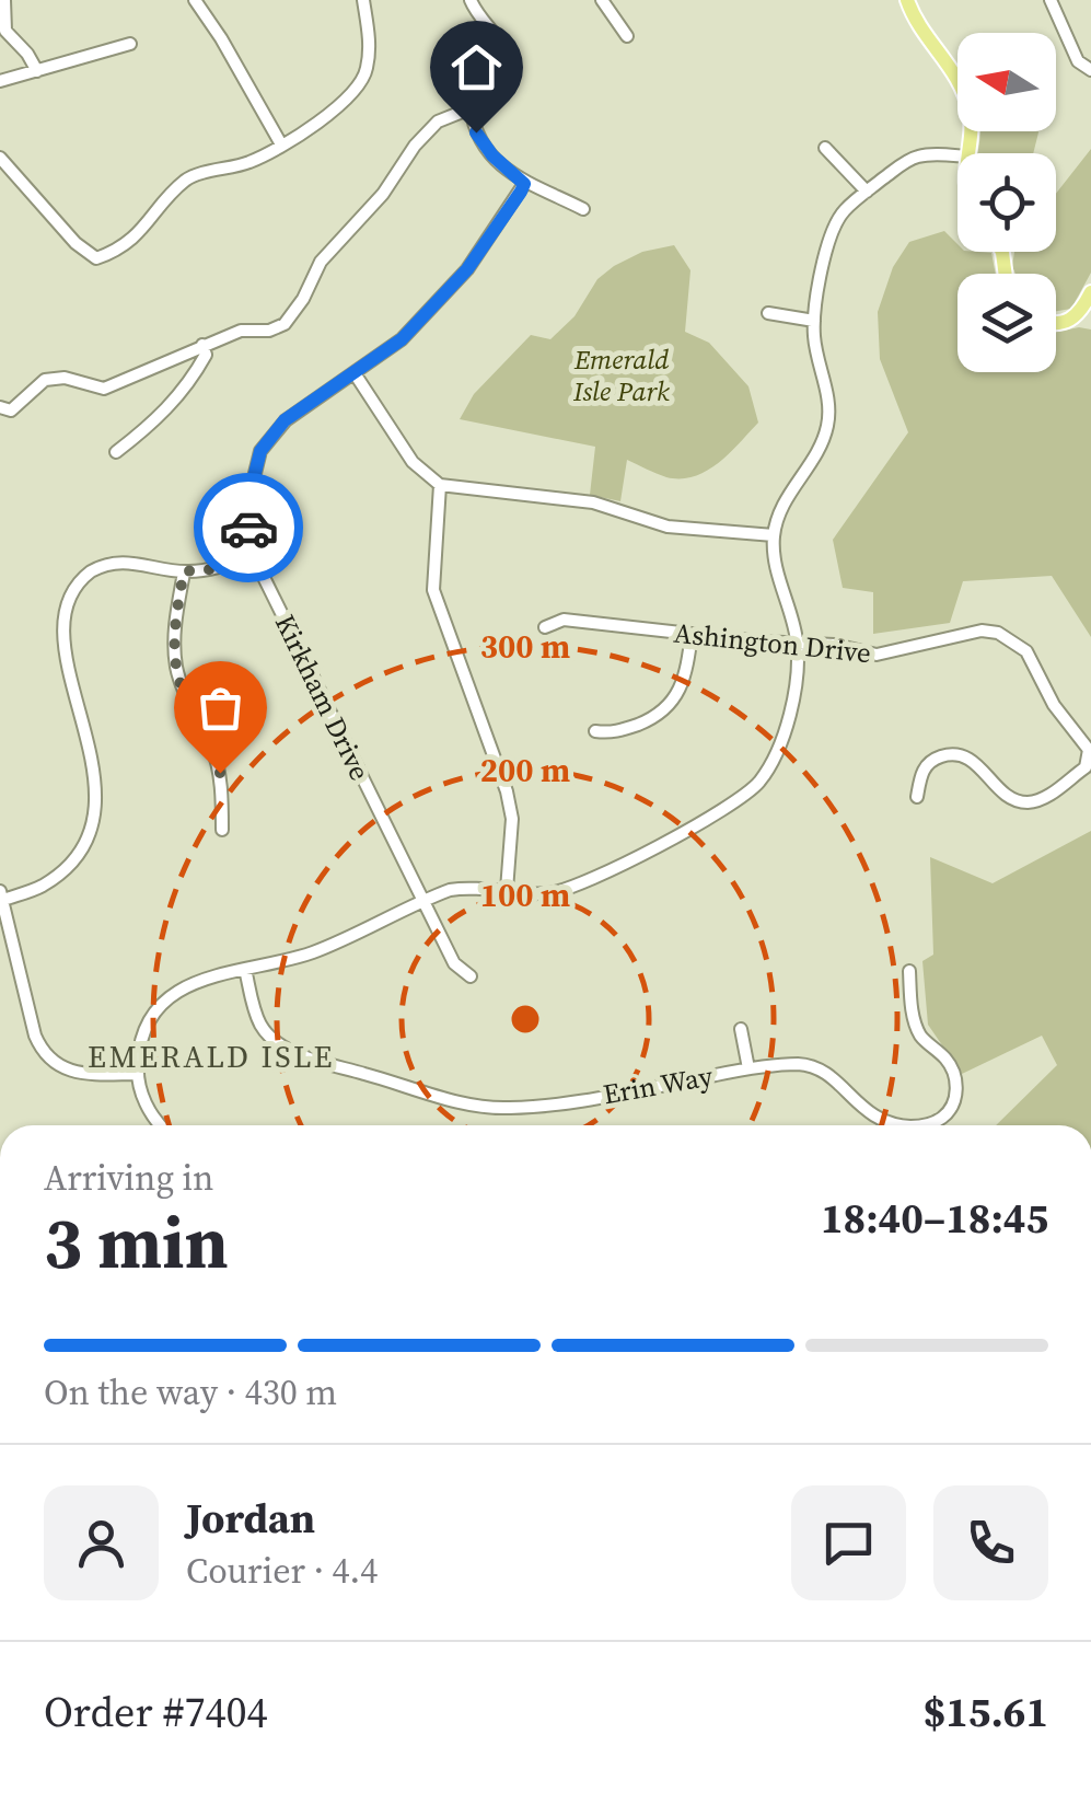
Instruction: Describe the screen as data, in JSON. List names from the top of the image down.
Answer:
{
  "streets": {
    "street": ["Ashington Drive", "Kirkham Drive", "Erin Way"]
  },
  "districts": ["EMERALD ISLE"],
  "parks": ["Emerald Isle Park"],
  "north": "left",
  "page": {
    "heading": ["3 min", "Arriving in", "18:40–18:45"],
    "panel": [
      "Jordan",
      "Courier · 4.4",
      "Order #7404",
      "$15.61"
    ],
    "bar": "On the way · 430 m"
  },
  "rings": ["300 m", "200 m", "100 m"]
}
